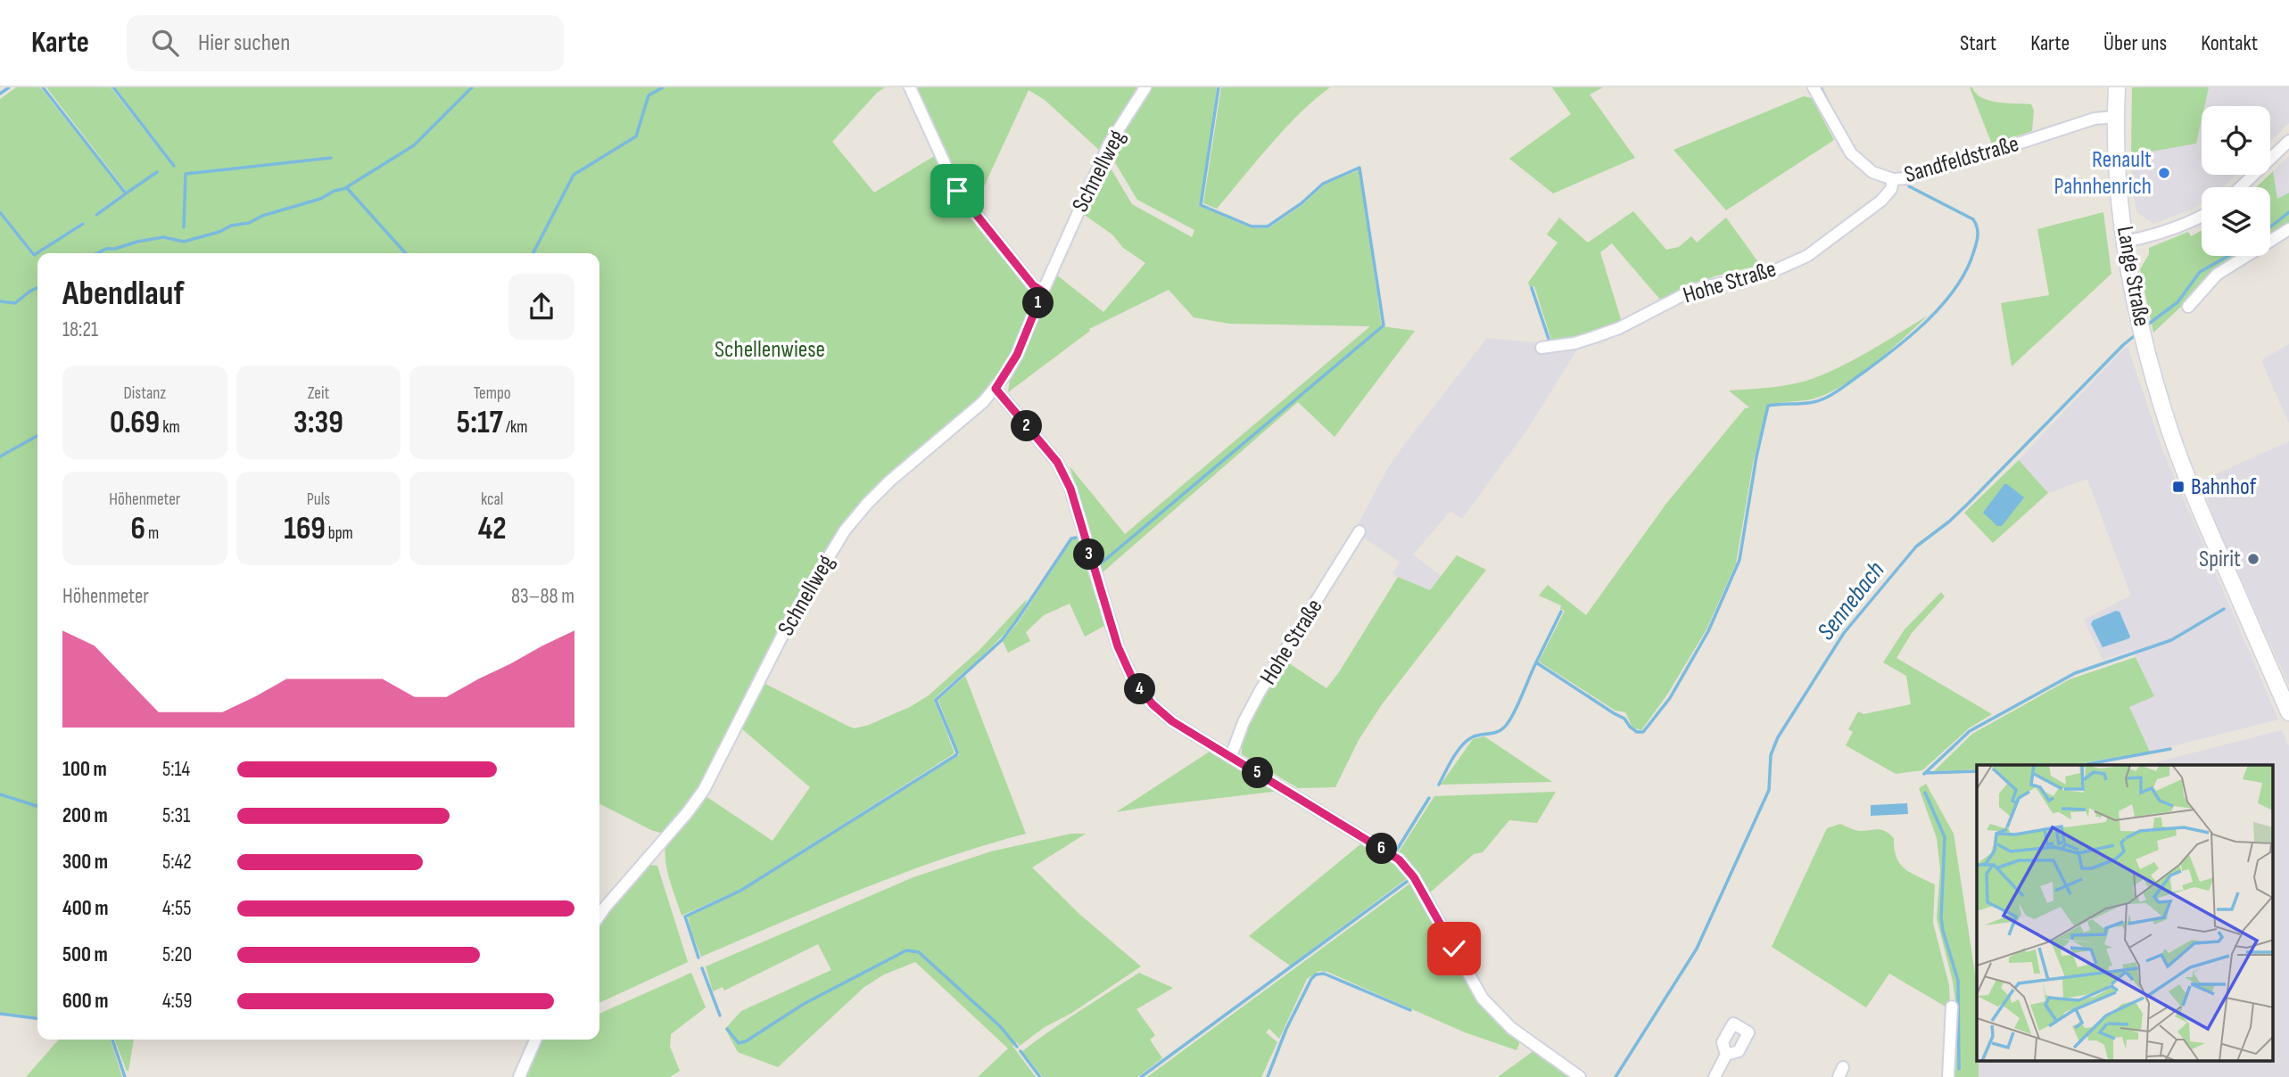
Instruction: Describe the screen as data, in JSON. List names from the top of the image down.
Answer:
{
  "streets": {
    "main road": ["Lange Straße"],
    "street": ["Sandfeldstraße", "Schnellweg", "Hohe Straße"]
  },
  "crossings": [
    ["Sandfeldstraße", "Lange Straße"],
    ["Sandfeldstraße", "Hohe Straße"]
  ],
  "water": ["Sennebach"],
  "parks": ["Schellenwiese"],
  "places": {
    "other": ["Renault Pahnhenrich", "Spirit"],
    "transit": ["Bahnhof"]
  },
  "page": {
    "header": "Karte",
    "search": "Hier suchen",
    "nav": [
      "Start",
      "Karte",
      "Über uns",
      "Kontakt"
    ],
    "heading": ["Abendlauf", "18:21"],
    "pins": [
      "1",
      "2",
      "3",
      "4",
      "5",
      "6"
    ],
    "stats": [
      ["Distanz", "0.69 km"],
      ["Zeit", "3:39"],
      ["Tempo", "5:17 /km"],
      ["Höhenmeter", "6 m"],
      ["Puls", "169 bpm"],
      ["kcal", "42"]
    ],
    "chart": ["Höhenmeter", "83–88 m"],
    "list": [
      {
        "name": "100 m",
        "note": "5:14"
      },
      {
        "name": "200 m",
        "note": "5:31"
      },
      {
        "name": "300 m",
        "note": "5:42"
      },
      {
        "name": "400 m",
        "note": "4:55"
      },
      {
        "name": "500 m",
        "note": "5:20"
      },
      {
        "name": "600 m",
        "note": "4:59"
      }
    ]
  }
}
